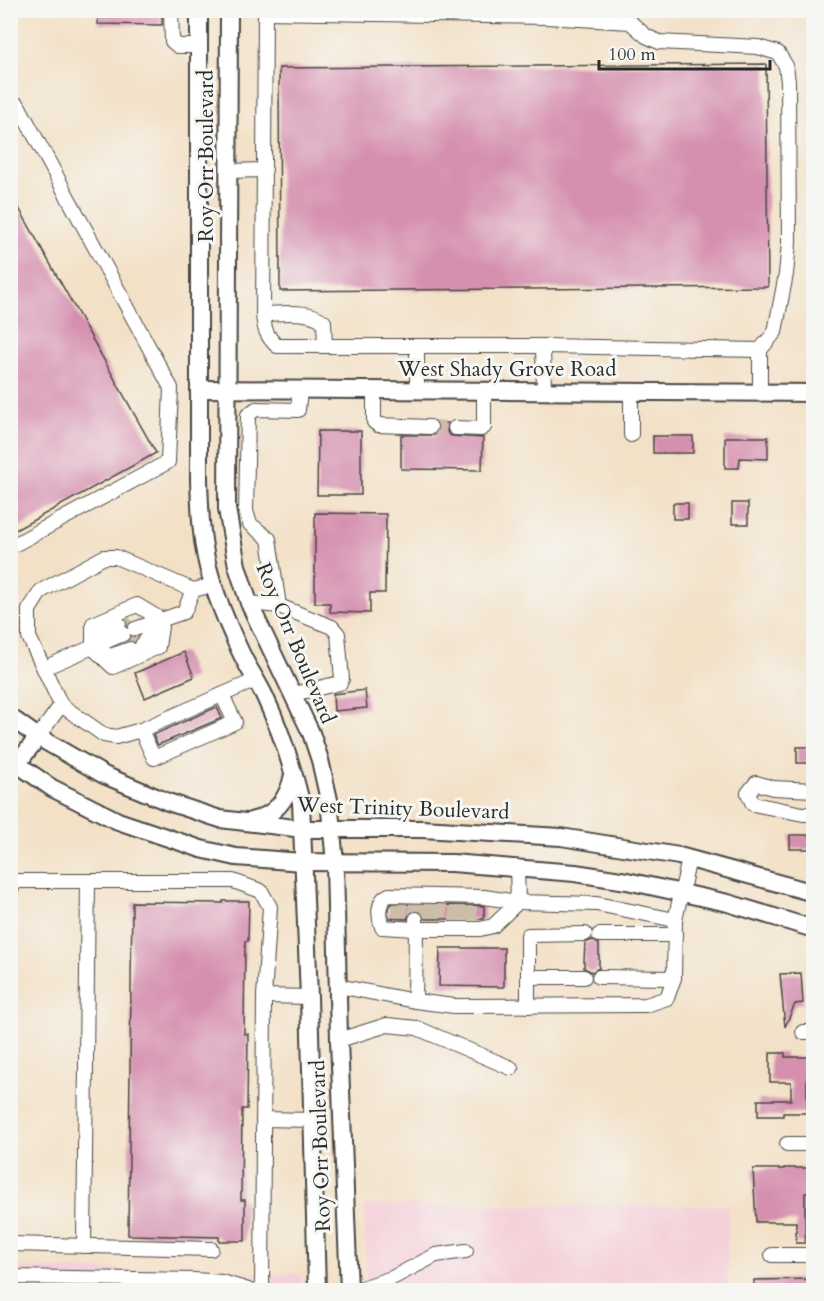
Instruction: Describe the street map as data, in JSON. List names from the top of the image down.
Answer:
{
  "streets": {
    "main road": ["Roy Orr Boulevard", "West Shady Grove Road", "West Trinity Boulevard"]
  },
  "crossings": [
    ["Roy Orr Boulevard", "West Shady Grove Road"],
    ["Roy Orr Boulevard", "West Trinity Boulevard"]
  ],
  "scale_bar": "100 m"
}
